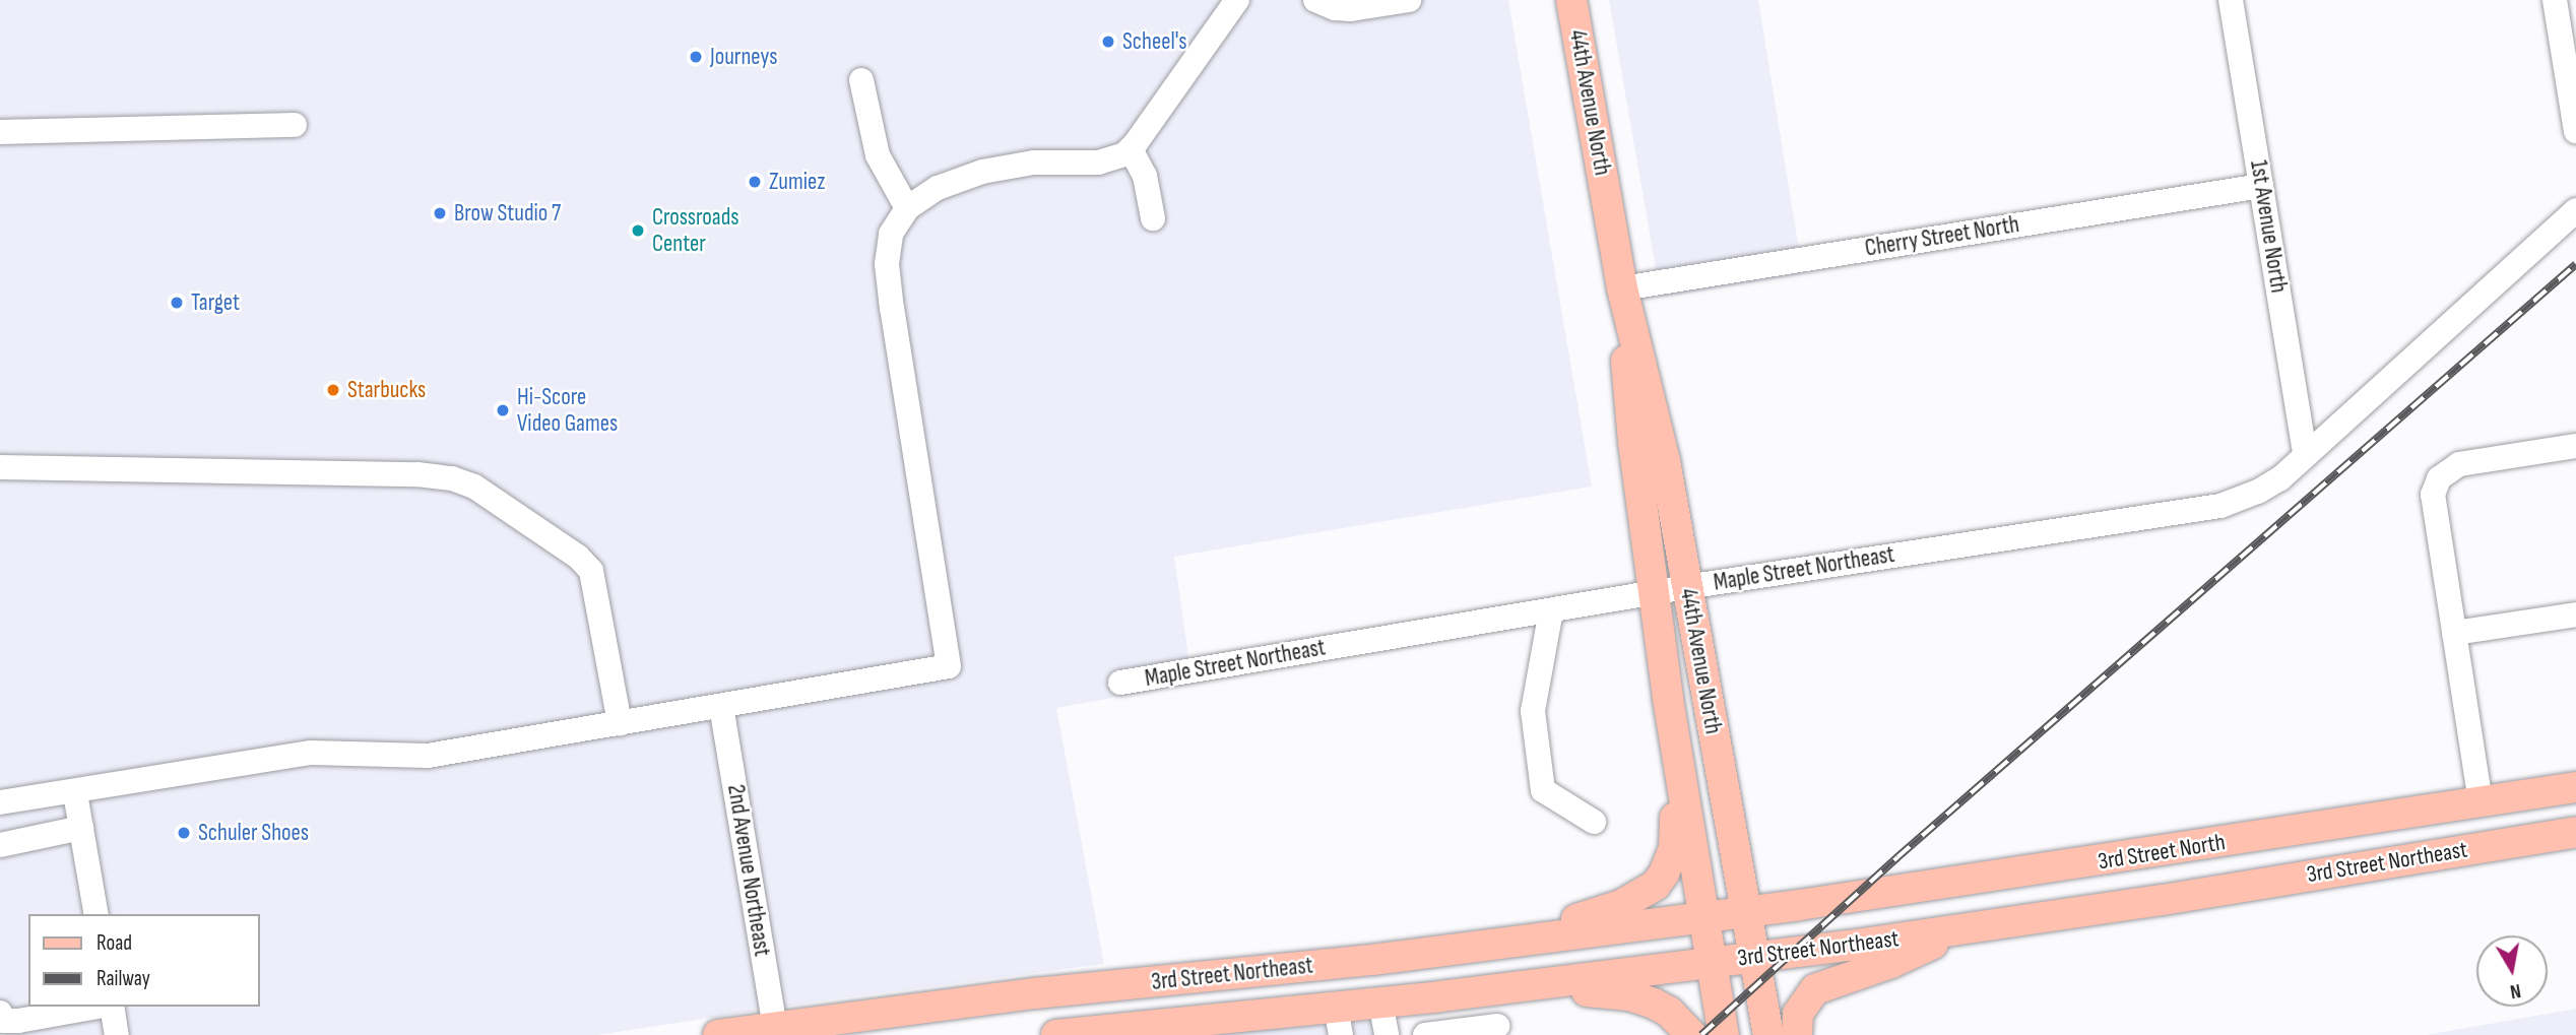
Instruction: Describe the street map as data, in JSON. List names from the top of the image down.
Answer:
{
  "streets": {
    "main road": ["44th Avenue North", "3rd Street North", "3rd Street Northeast"],
    "street": [
      "1st Avenue North",
      "Cherry Street North",
      "Maple Street Northeast",
      "2nd Avenue Northeast"
    ]
  },
  "crossings": [
    ["44th Avenue North", "Cherry Street North"],
    ["44th Avenue North", "Maple Street Northeast"],
    ["44th Avenue North", "3rd Street North"],
    ["44th Avenue North", "3rd Street Northeast"],
    ["1st Avenue North", "Cherry Street North"],
    ["1st Avenue North", "Maple Street Northeast"],
    ["3rd Street North", "3rd Street Northeast"],
    ["3rd Street Northeast", "2nd Avenue Northeast"]
  ],
  "places": [
    "Scheel's",
    "Journeys",
    "Zumiez",
    "Brow Studio 7",
    "Crossroads Center",
    "Target",
    "Starbucks",
    "Hi-Score Video Games",
    "Schuler Shoes"
  ],
  "legend": ["Road", "Railway"],
  "north": "bottom"
}
